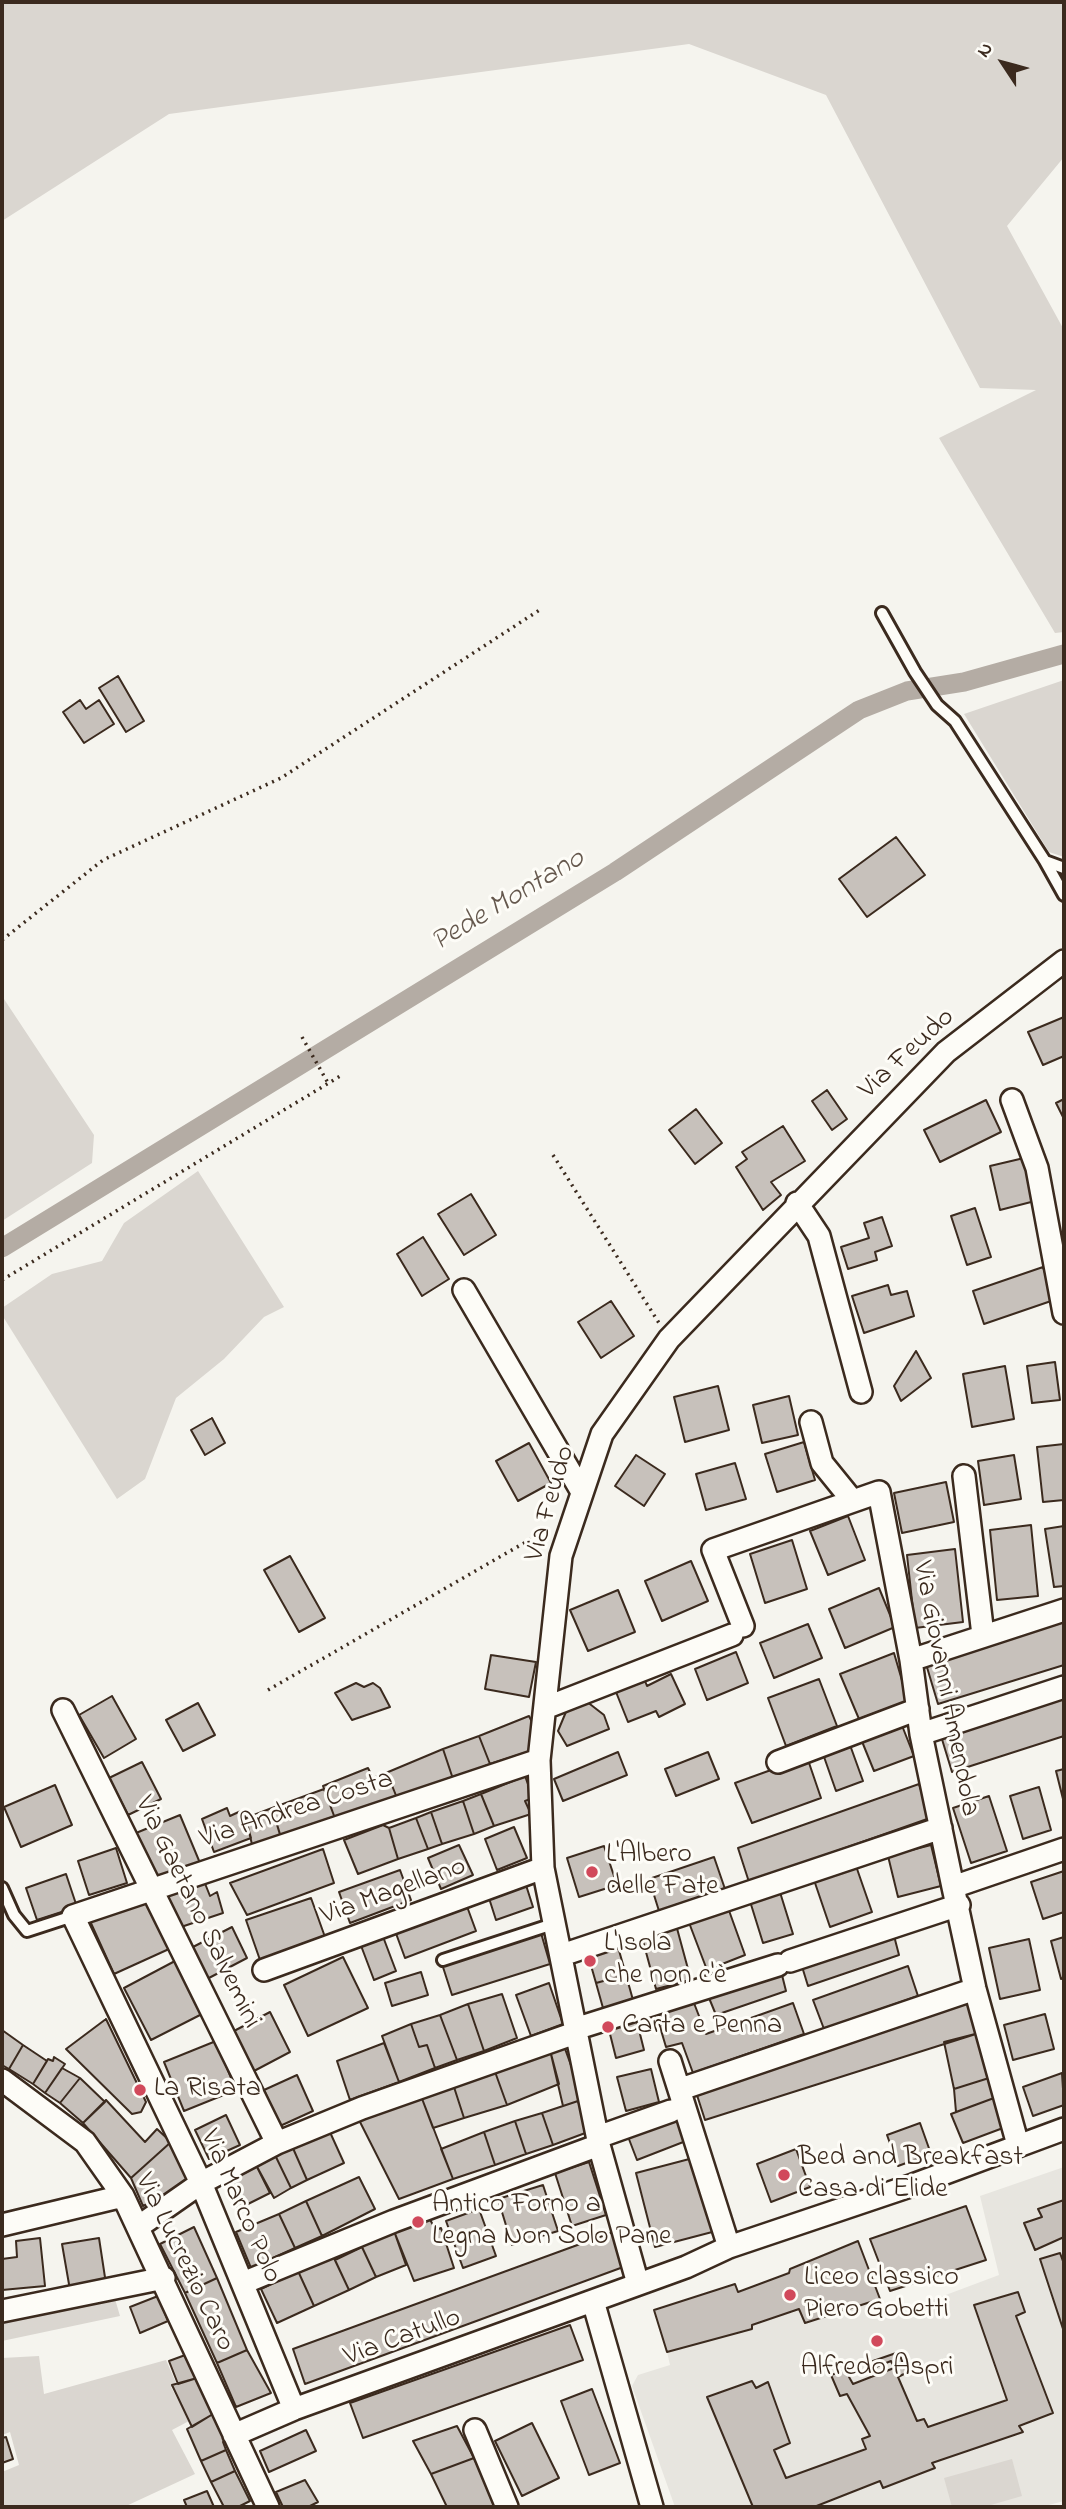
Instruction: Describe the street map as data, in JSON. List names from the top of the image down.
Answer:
{
  "streets": {
    "street": [
      "Via Feudo",
      "Via Giovanni Amendola",
      "Via Andrea Costa",
      "Via Magellano",
      "Via Gaetano Salvemini",
      "Via Marco Polo",
      "Via Lucrezio Caro",
      "Via Catullo"
    ]
  },
  "crossings": [
    ["Via Feudo", "Via Giovanni Amendola"],
    ["Via Feudo", "Via Andrea Costa"],
    ["Via Feudo", "Via Magellano"],
    ["Via Feudo", "Via Catullo"],
    ["Via Giovanni Amendola", "Via Catullo"],
    ["Via Andrea Costa", "Via Gaetano Salvemini"],
    ["Via Andrea Costa", "Via Marco Polo"],
    ["Via Marco Polo", "Via Catullo"],
    ["Via Lucrezio Caro", "Via Catullo"]
  ],
  "water": ["Pede Montano"],
  "places": [
    "L'Albero delle Fate",
    "L'Isola che non c'è",
    "Carta e Penna",
    "La Risata",
    "Bed and Breakfast Casa di Elide",
    "Antico Forno a Legna Non Solo Pane",
    "Liceo classico Piero Gobetti",
    "Alfredo Aspri"
  ],
  "north": "top left"
}
